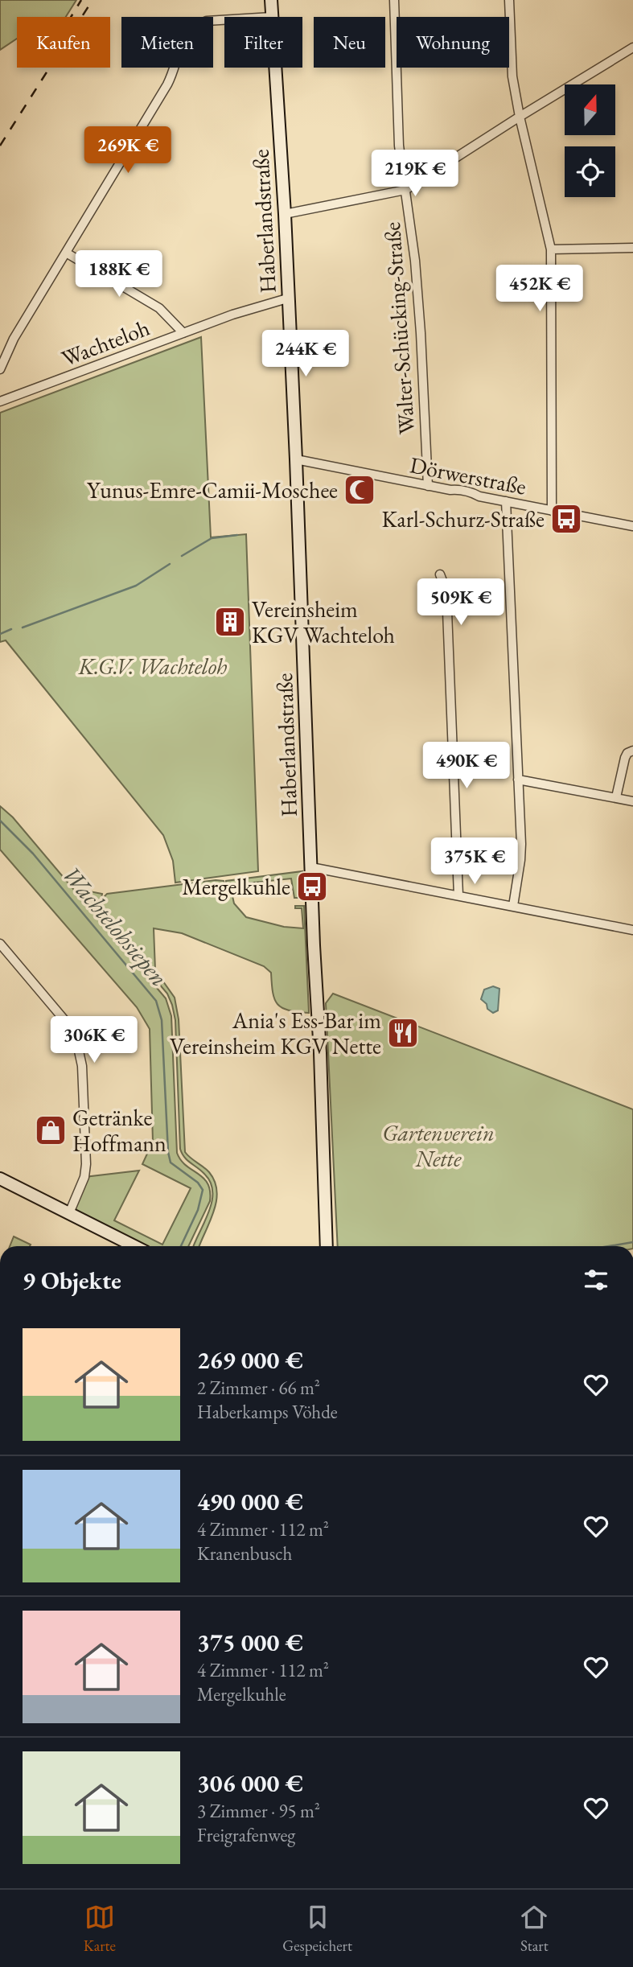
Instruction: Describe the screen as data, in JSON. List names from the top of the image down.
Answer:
{
  "streets": {
    "street": [
      "Haberlandstraße",
      "Walter-Schücking-Straße",
      "Wachteloh",
      "Dörwerstraße"
    ]
  },
  "crossings": [
    ["Haberlandstraße", "Wachteloh"],
    ["Haberlandstraße", "Dörwerstraße"],
    ["Walter-Schücking-Straße", "Dörwerstraße"]
  ],
  "water": ["Wachtelohsiepen"],
  "parks": ["K.G.V. Wachteloh", "Gartenverein Nette"],
  "places": {
    "mosque": ["Yunus-Emre-Camii-Moschee"],
    "bus stop": ["Karl-Schurz-Straße", "Mergelkuhle"],
    "building": ["Vereinsheim KGV Wachteloh"],
    "restaurant": ["Ania's Ess-Bar im Vereinsheim KGV Nette"],
    "shop": ["Getränke Hoffmann"]
  },
  "north": "top",
  "page": {
    "chip": [
      "Kaufen",
      "Mieten",
      "Filter",
      "Neu",
      "Wohnung"
    ],
    "price": [
      "269K €",
      "219K €",
      "188K €",
      "452K €",
      "244K €",
      "509K €",
      "490K €",
      "375K €",
      "306K €"
    ],
    "heading": "9 Objekte",
    "list": [
      {
        "name": "269 000 €",
        "note": "2 Zimmer · 66 m² · Haberkamps Vöhde"
      },
      {
        "name": "490 000 €",
        "note": "4 Zimmer · 112 m² · Kranenbusch"
      },
      {
        "name": "375 000 €",
        "note": "4 Zimmer · 112 m² · Mergelkuhle"
      },
      {
        "name": "306 000 €",
        "note": "3 Zimmer · 95 m² · Freigrafenweg"
      }
    ],
    "tabs": ["Karte", "Gespeichert", "Start"]
  }
}
